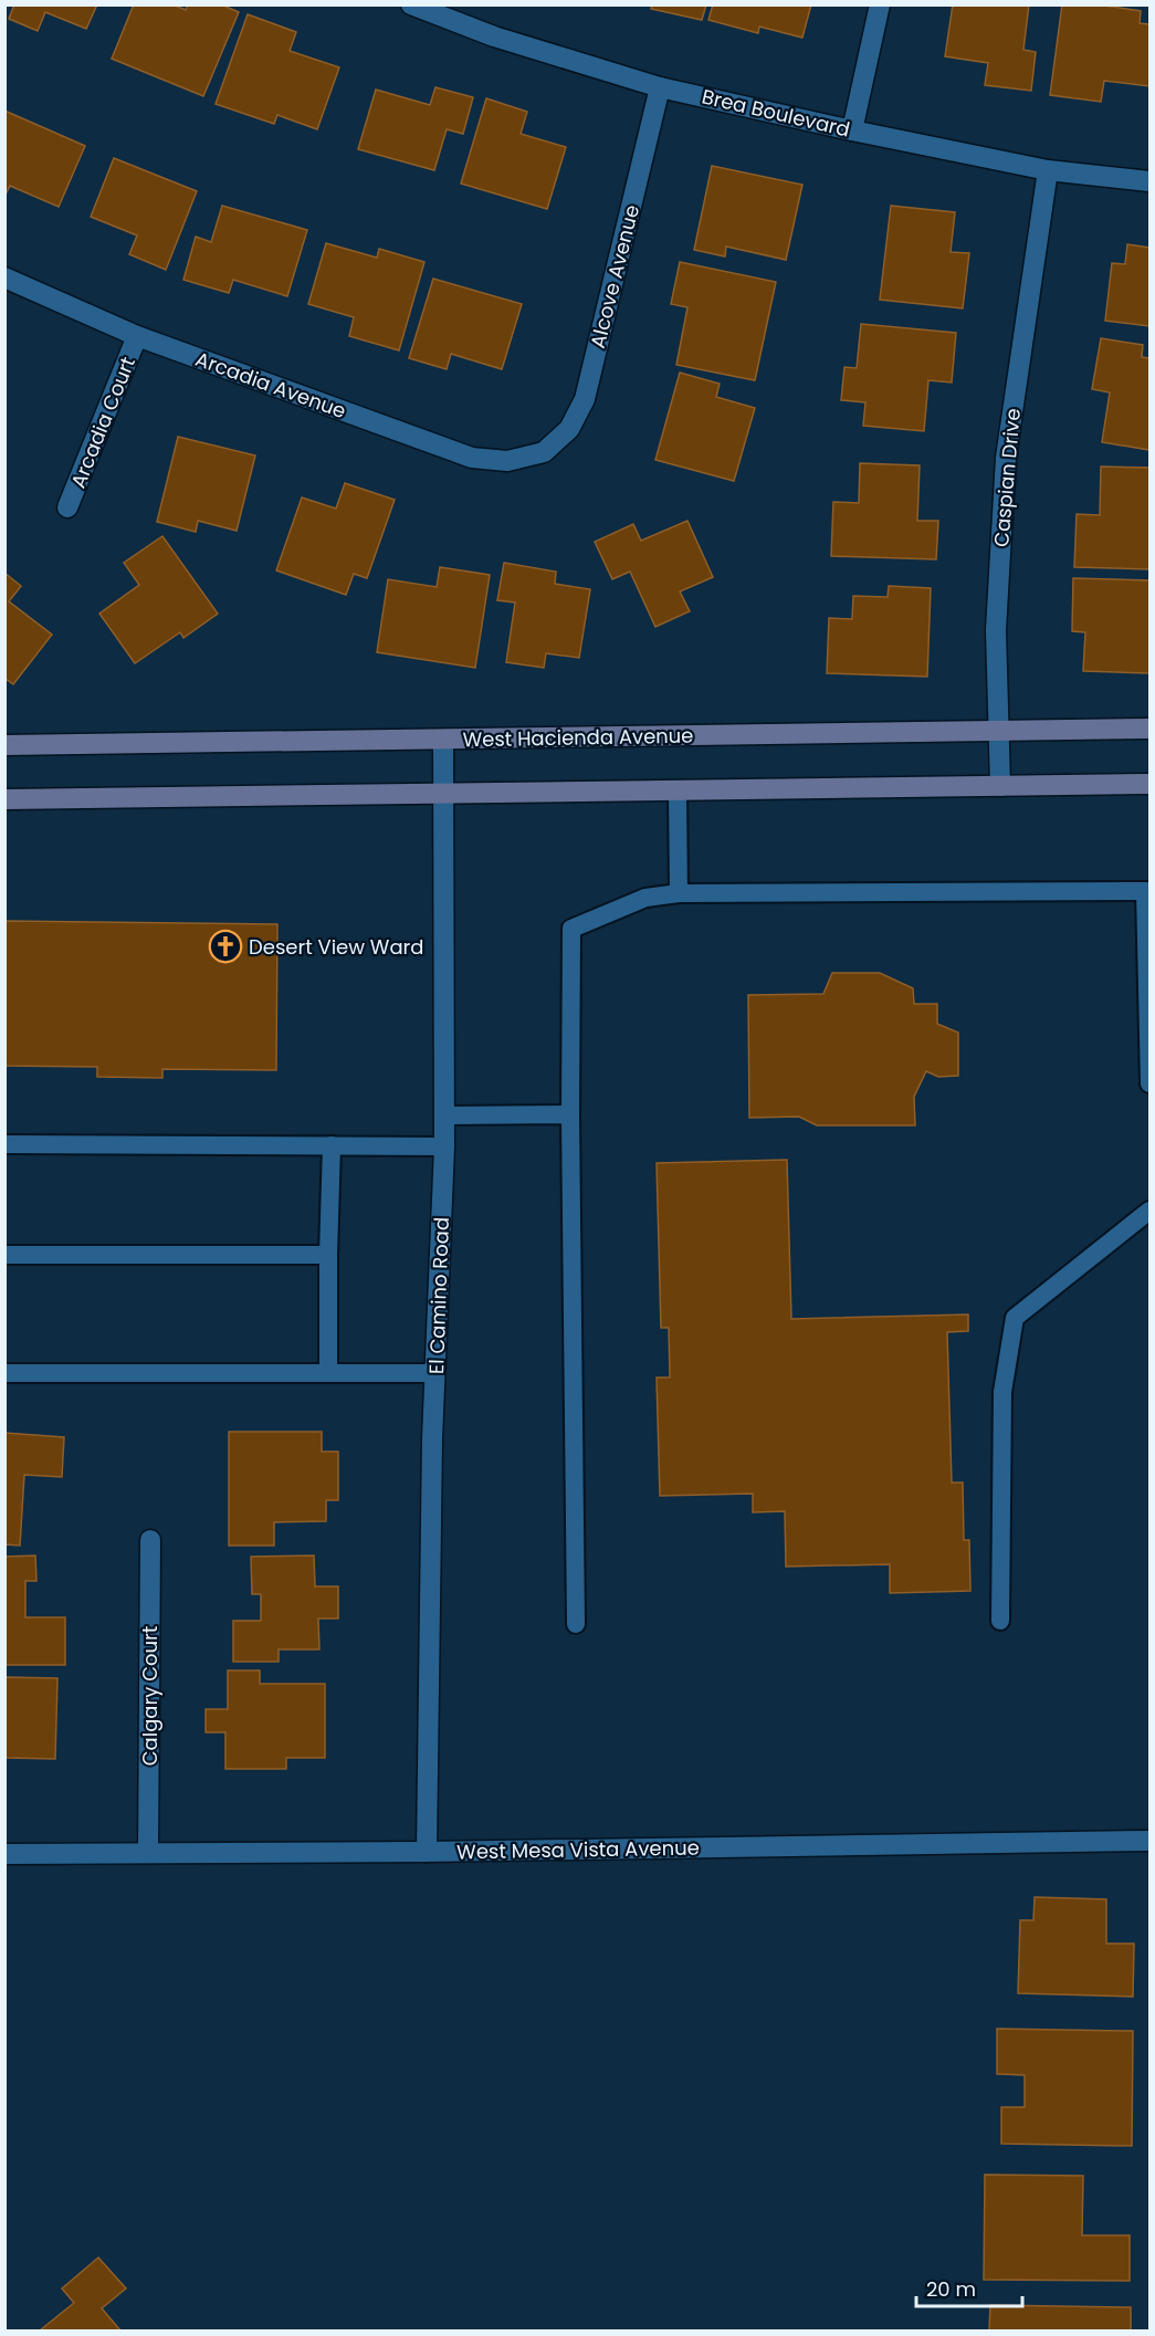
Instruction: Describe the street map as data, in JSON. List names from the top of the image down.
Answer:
{
  "streets": {
    "main road": ["West Hacienda Avenue"],
    "street": [
      "Brea Boulevard",
      "Alcove Avenue",
      "Arcadia Avenue",
      "Arcadia Court",
      "Caspian Drive",
      "El Camino Road",
      "Calgary Court",
      "West Mesa Vista Avenue"
    ]
  },
  "crossings": [
    ["Brea Boulevard", "Alcove Avenue"],
    ["Brea Boulevard", "Caspian Drive"],
    ["Alcove Avenue", "Arcadia Avenue"],
    ["Arcadia Avenue", "Arcadia Court"],
    ["Caspian Drive", "West Hacienda Avenue"],
    ["West Hacienda Avenue", "El Camino Road"],
    ["El Camino Road", "West Mesa Vista Avenue"],
    ["Calgary Court", "West Mesa Vista Avenue"]
  ],
  "places": {
    "church": ["Desert View Ward"]
  },
  "scale_bar": "20 m"
}
